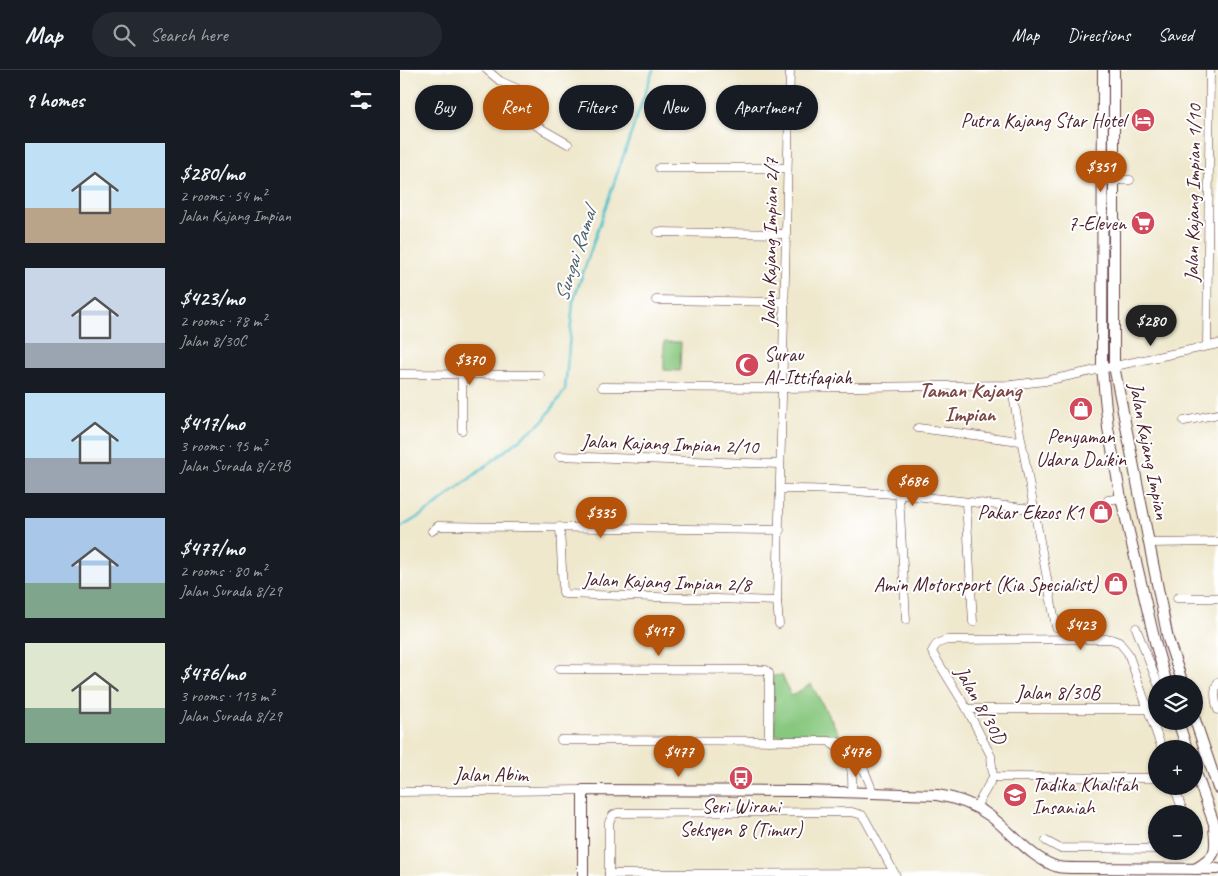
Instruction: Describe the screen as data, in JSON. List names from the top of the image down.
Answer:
{
  "streets": {
    "street": [
      "Jalan Kajang Impian 1/10",
      "Jalan Kajang Impian 2/7",
      "Jalan Kajang Impian 2/10",
      "Jalan Kajang Impian",
      "Jalan Kajang Impian 2/8",
      "Jalan 8/30B",
      "Jalan 8/30D",
      "Jalan Abim"
    ]
  },
  "crossings": [
    ["Jalan Kajang Impian 2/7", "Jalan Kajang Impian 2/10"],
    ["Jalan Kajang Impian 2/7", "Jalan Kajang Impian 2/8"],
    ["Jalan 8/30B", "Jalan 8/30D"]
  ],
  "districts": ["Taman Kajang Impian"],
  "water": ["Sungai Ramal"],
  "places": {
    "hotel": ["Putra Kajang Star Hotel"],
    "supermarket": ["7-Eleven"],
    "mosque": ["Surau Al-Ittifaqiah"],
    "shop": ["Penyaman Udara Daikin", "Pakar Ekzos K1", "Amin Motorsport (Kia Specialist)"],
    "bus stop": ["Seri Wirani Seksyen 8 (Timur)"],
    "school or university": ["Tadika Khalifah Insaniah"]
  },
  "page": {
    "header": "Map",
    "search": "Search here",
    "nav": ["Map", "Directions", "Saved"],
    "heading": "9 homes",
    "chip": [
      "Buy",
      "Rent",
      "Filters",
      "New",
      "Apartment"
    ],
    "list": [
      {
        "name": "$280/mo",
        "note": "2 rooms · 54 m² · Jalan Kajang Impian"
      },
      {
        "name": "$423/mo",
        "note": "2 rooms · 78 m² · Jalan 8/30C"
      },
      {
        "name": "$417/mo",
        "note": "3 rooms · 95 m² · Jalan Surada 8/29B"
      },
      {
        "name": "$477/mo",
        "note": "2 rooms · 80 m² · Jalan Surada 8/29"
      },
      {
        "name": "$476/mo",
        "note": "3 rooms · 113 m² · Jalan Surada 8/29"
      }
    ],
    "price": [
      "$351",
      "$280",
      "$370",
      "$686",
      "$335",
      "$423",
      "$417",
      "$477",
      "$476"
    ],
    "map_buttons": ["+", "−"]
  }
}
